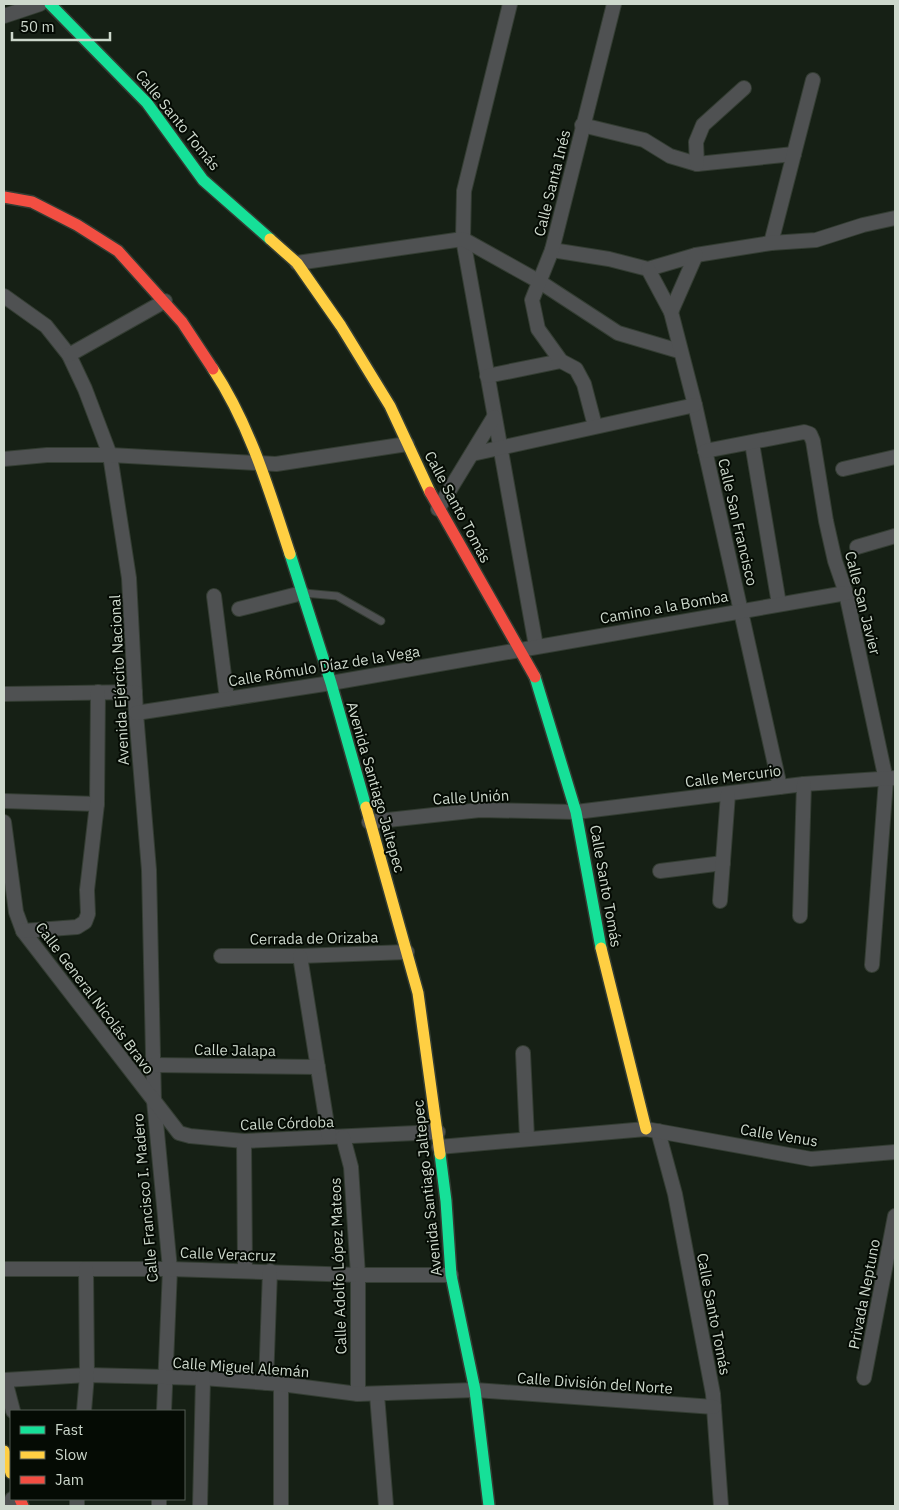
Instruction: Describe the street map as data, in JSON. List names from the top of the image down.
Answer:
{
  "streets": {
    "street": [
      "Calle Santo Tomás",
      "Calle Santa Inés",
      "Calle San Francisco",
      "Calle San Javier",
      "Camino a la Bomba",
      "Calle Rómulo Díaz de la Vega",
      "Avenida Ejército Nacional",
      "Calle Mercurio",
      "Avenida Santiago Jaltepec",
      "Calle Unión",
      "Cerrada de Orizaba",
      "Calle General Nicolás Bravo",
      "Calle Jalapa",
      "Calle Córdoba",
      "Calle Venus",
      "Calle Francisco I. Madero",
      "Calle Veracruz",
      "Calle Adolfo López Mateos",
      "Privada Neptuno",
      "Calle Miguel Alemán",
      "Calle División del Norte"
    ]
  },
  "crossings": [
    ["Calle Santo Tomás", "Camino a la Bomba"],
    ["Calle Santo Tomás", "Calle Rómulo Díaz de la Vega"],
    ["Calle Santo Tomás", "Calle Mercurio"],
    ["Calle Santo Tomás", "Calle Unión"],
    ["Calle Santo Tomás", "Calle Venus"],
    ["Calle Santo Tomás", "Calle División del Norte"],
    ["Calle San Francisco", "Camino a la Bomba"],
    ["Calle San Francisco", "Calle Mercurio"],
    ["Calle San Javier", "Camino a la Bomba"],
    ["Calle San Javier", "Calle Mercurio"],
    ["Camino a la Bomba", "Calle Rómulo Díaz de la Vega"],
    ["Calle Rómulo Díaz de la Vega", "Avenida Ejército Nacional"],
    ["Calle Rómulo Díaz de la Vega", "Avenida Santiago Jaltepec"],
    ["Avenida Ejército Nacional", "Calle General Nicolás Bravo"],
    ["Avenida Ejército Nacional", "Calle Jalapa"],
    ["Avenida Ejército Nacional", "Calle Córdoba"],
    ["Avenida Ejército Nacional", "Calle Francisco I. Madero"],
    ["Calle Mercurio", "Calle Unión"],
    ["Avenida Santiago Jaltepec", "Calle Unión"],
    ["Avenida Santiago Jaltepec", "Cerrada de Orizaba"],
    ["Avenida Santiago Jaltepec", "Calle Córdoba"],
    ["Avenida Santiago Jaltepec", "Calle Veracruz"],
    ["Avenida Santiago Jaltepec", "Calle Miguel Alemán"],
    ["Avenida Santiago Jaltepec", "Calle División del Norte"],
    ["Cerrada de Orizaba", "Calle Adolfo López Mateos"],
    ["Calle General Nicolás Bravo", "Calle Córdoba"],
    ["Calle General Nicolás Bravo", "Calle Francisco I. Madero"],
    ["Calle Jalapa", "Calle Adolfo López Mateos"],
    ["Calle Córdoba", "Calle Francisco I. Madero"],
    ["Calle Córdoba", "Calle Adolfo López Mateos"],
    ["Calle Francisco I. Madero", "Calle Veracruz"],
    ["Calle Francisco I. Madero", "Calle Miguel Alemán"],
    ["Calle Veracruz", "Calle Adolfo López Mateos"],
    ["Calle Adolfo López Mateos", "Calle Miguel Alemán"],
    ["Calle Miguel Alemán", "Calle División del Norte"]
  ],
  "legend": ["Fast", "Slow", "Jam"],
  "scale_bar": "50 m"
}
